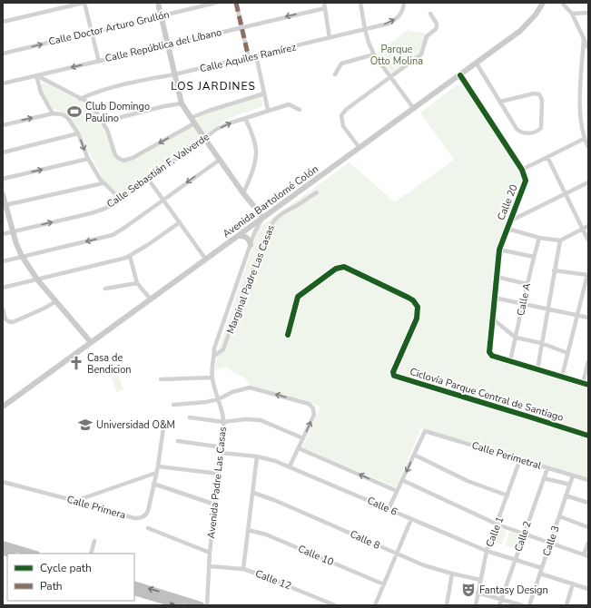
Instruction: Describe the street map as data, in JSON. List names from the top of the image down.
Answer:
{
  "streets": {
    "main road": ["Avenida Bartolomé Colón"],
    "street": [
      "Calle Doctor Arturo Grullón",
      "Calle República del Líbano",
      "Calle Aquiles Ramírez",
      "Calle Sebastián F. Valverde",
      "Calle 20",
      "Marginal Padre Las Casas",
      "Calle A",
      "Calle Perimetral",
      "Avenida Padre Las Casas",
      "Calle 6",
      "Calle Primera",
      "Calle 1",
      "Calle 2",
      "Calle 8",
      "Calle 3",
      "Calle 10",
      "Calle 12"
    ],
    "cycle path": ["Ciclovía Parque Central de Santiago"]
  },
  "crossings": [
    ["Avenida Bartolomé Colón", "Calle 20"],
    ["Avenida Bartolomé Colón", "Avenida Padre Las Casas"],
    ["Calle 20", "Calle A"],
    ["Marginal Padre Las Casas", "Avenida Padre Las Casas"],
    ["Calle Perimetral", "Calle 1"],
    ["Calle Perimetral", "Calle 2"],
    ["Calle Perimetral", "Calle 3"],
    ["Avenida Padre Las Casas", "Calle 6"],
    ["Avenida Padre Las Casas", "Calle 12"],
    ["Calle 6", "Calle 1"],
    ["Calle 6", "Calle 2"],
    ["Calle 6", "Calle 3"],
    ["Calle 1", "Calle 8"]
  ],
  "one_way": ["Calle República del Líbano"],
  "districts": ["LOS JARDINES"],
  "parks": ["Parque Otto Molina"],
  "places": {
    "sports": ["Club Domingo Paulino"],
    "church": ["Casa de Bendicion"],
    "school or university": ["Universidad O&M"],
    "theatre": ["Fantasy Design"]
  },
  "legend": ["Cycle path", "Path"]
}
